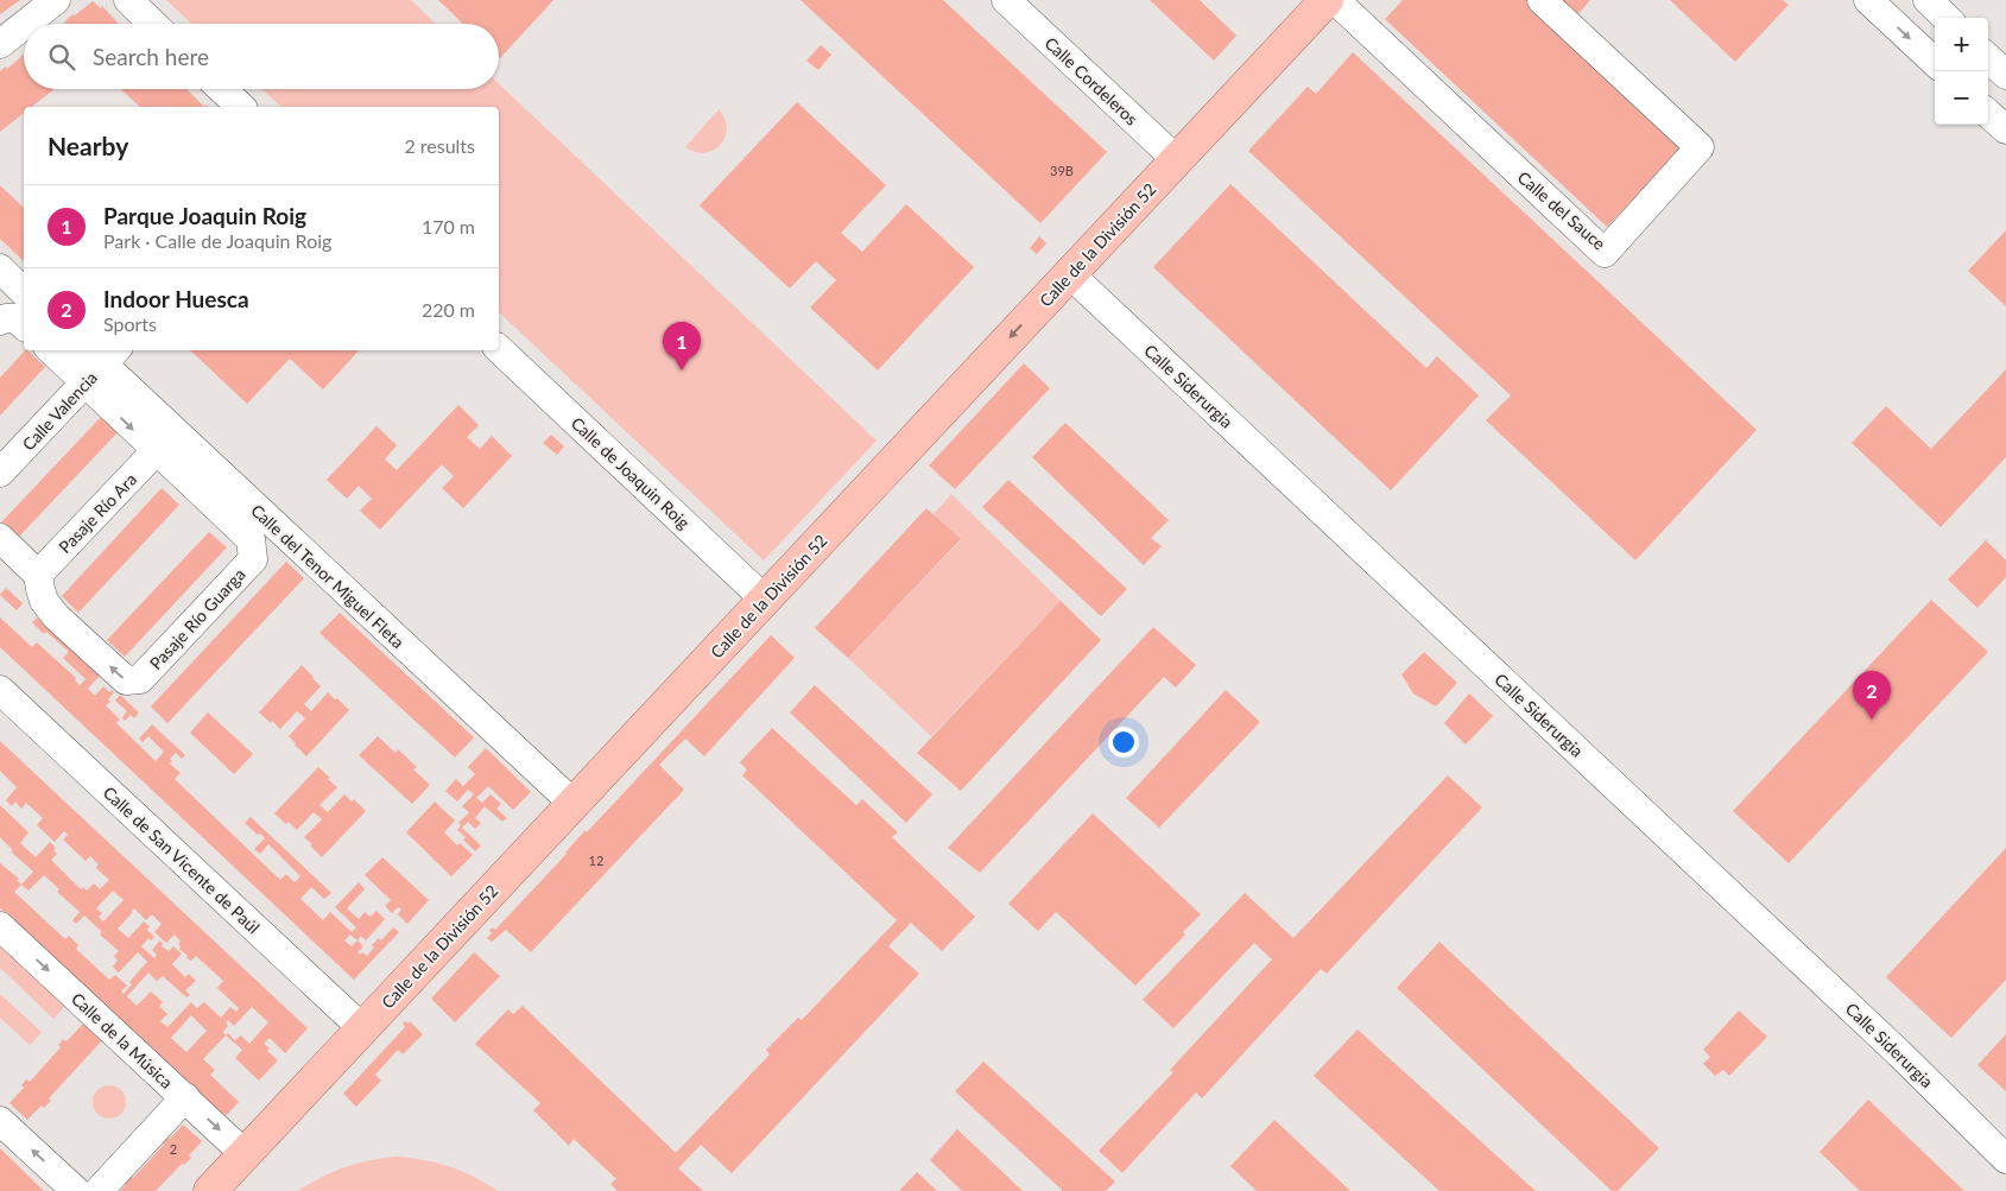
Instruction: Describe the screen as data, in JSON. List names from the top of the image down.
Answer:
{
  "streets": {
    "main road": ["Calle de la División 52"],
    "street": [
      "Calle Cordeleros",
      "Calle del Sauce",
      "Calle Siderurgia",
      "Calle Valencia",
      "Calle de Joaquin Roig",
      "Pasaje Río Ara",
      "Calle del Tenor Miguel Fleta",
      "Pasaje Río Guarga",
      "Calle de San Vicente de Paúl",
      "Calle de la Música"
    ]
  },
  "crossings": [
    ["Calle Cordeleros", "Calle de la División 52"],
    ["Calle de la División 52", "Calle Siderurgia"],
    ["Calle de la División 52", "Calle de Joaquin Roig"],
    ["Calle de la División 52", "Calle del Tenor Miguel Fleta"],
    ["Calle de la División 52", "Calle de San Vicente de Paúl"],
    ["Calle de la División 52", "Calle de la Música"],
    ["Calle Valencia", "Calle del Tenor Miguel Fleta"],
    ["Calle Valencia", "Pasaje Río Guarga"],
    ["Pasaje Río Ara", "Pasaje Río Guarga"],
    ["Calle del Tenor Miguel Fleta", "Pasaje Río Guarga"]
  ],
  "house_numbers": ["39B", "12", "2"],
  "page": {
    "map_buttons": ["+", "−"],
    "search": "Search here",
    "heading": ["Nearby", "2 results"],
    "list": [
      {
        "mark": "1",
        "name": "Parque Joaquin Roig",
        "note": "Park · Calle de Joaquin Roig",
        "value": "170 m"
      },
      {
        "mark": "2",
        "name": "Indoor Huesca",
        "note": "Sports",
        "value": "220 m"
      }
    ],
    "pins": ["1", "2"]
  }
}
